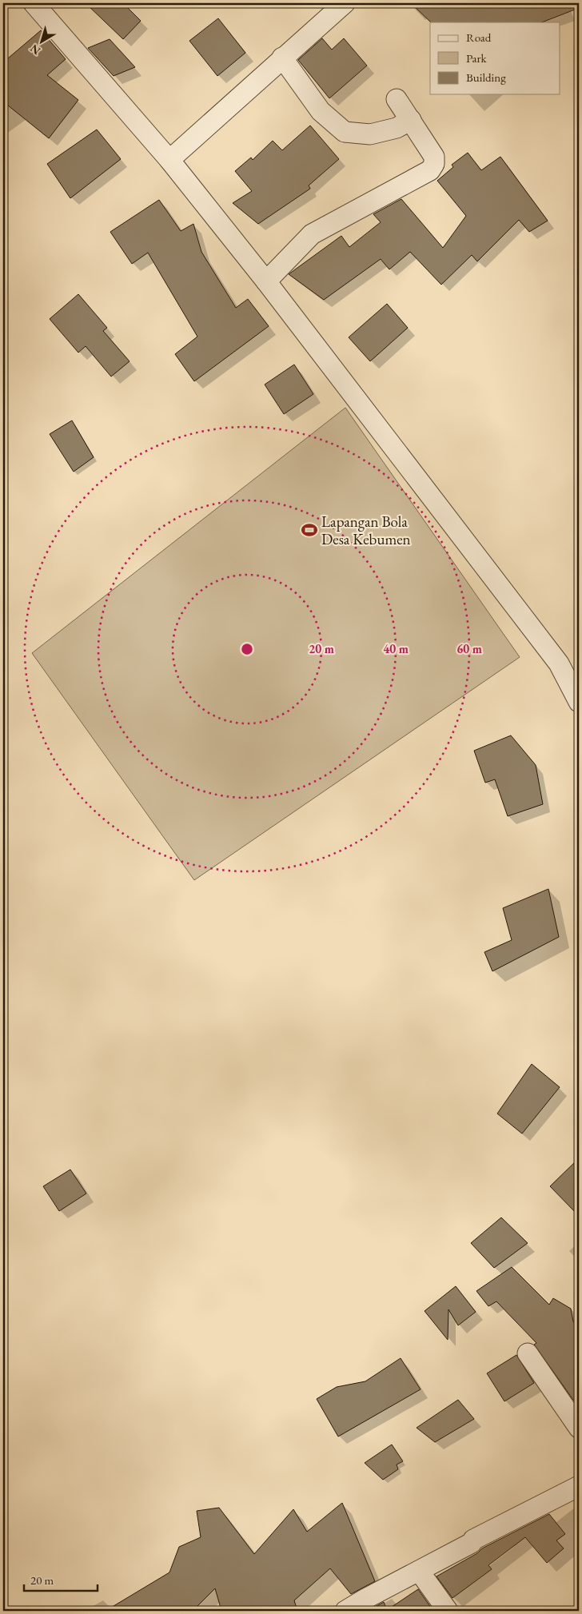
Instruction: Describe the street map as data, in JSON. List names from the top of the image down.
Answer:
{
  "places": {
    "sports": ["Lapangan Bola Desa Kebumen"]
  },
  "legend": ["Road", "Park", "Building"],
  "scale_bar": "20 m",
  "north": "bottom left",
  "rings": ["20 m", "40 m", "60 m"]
}
